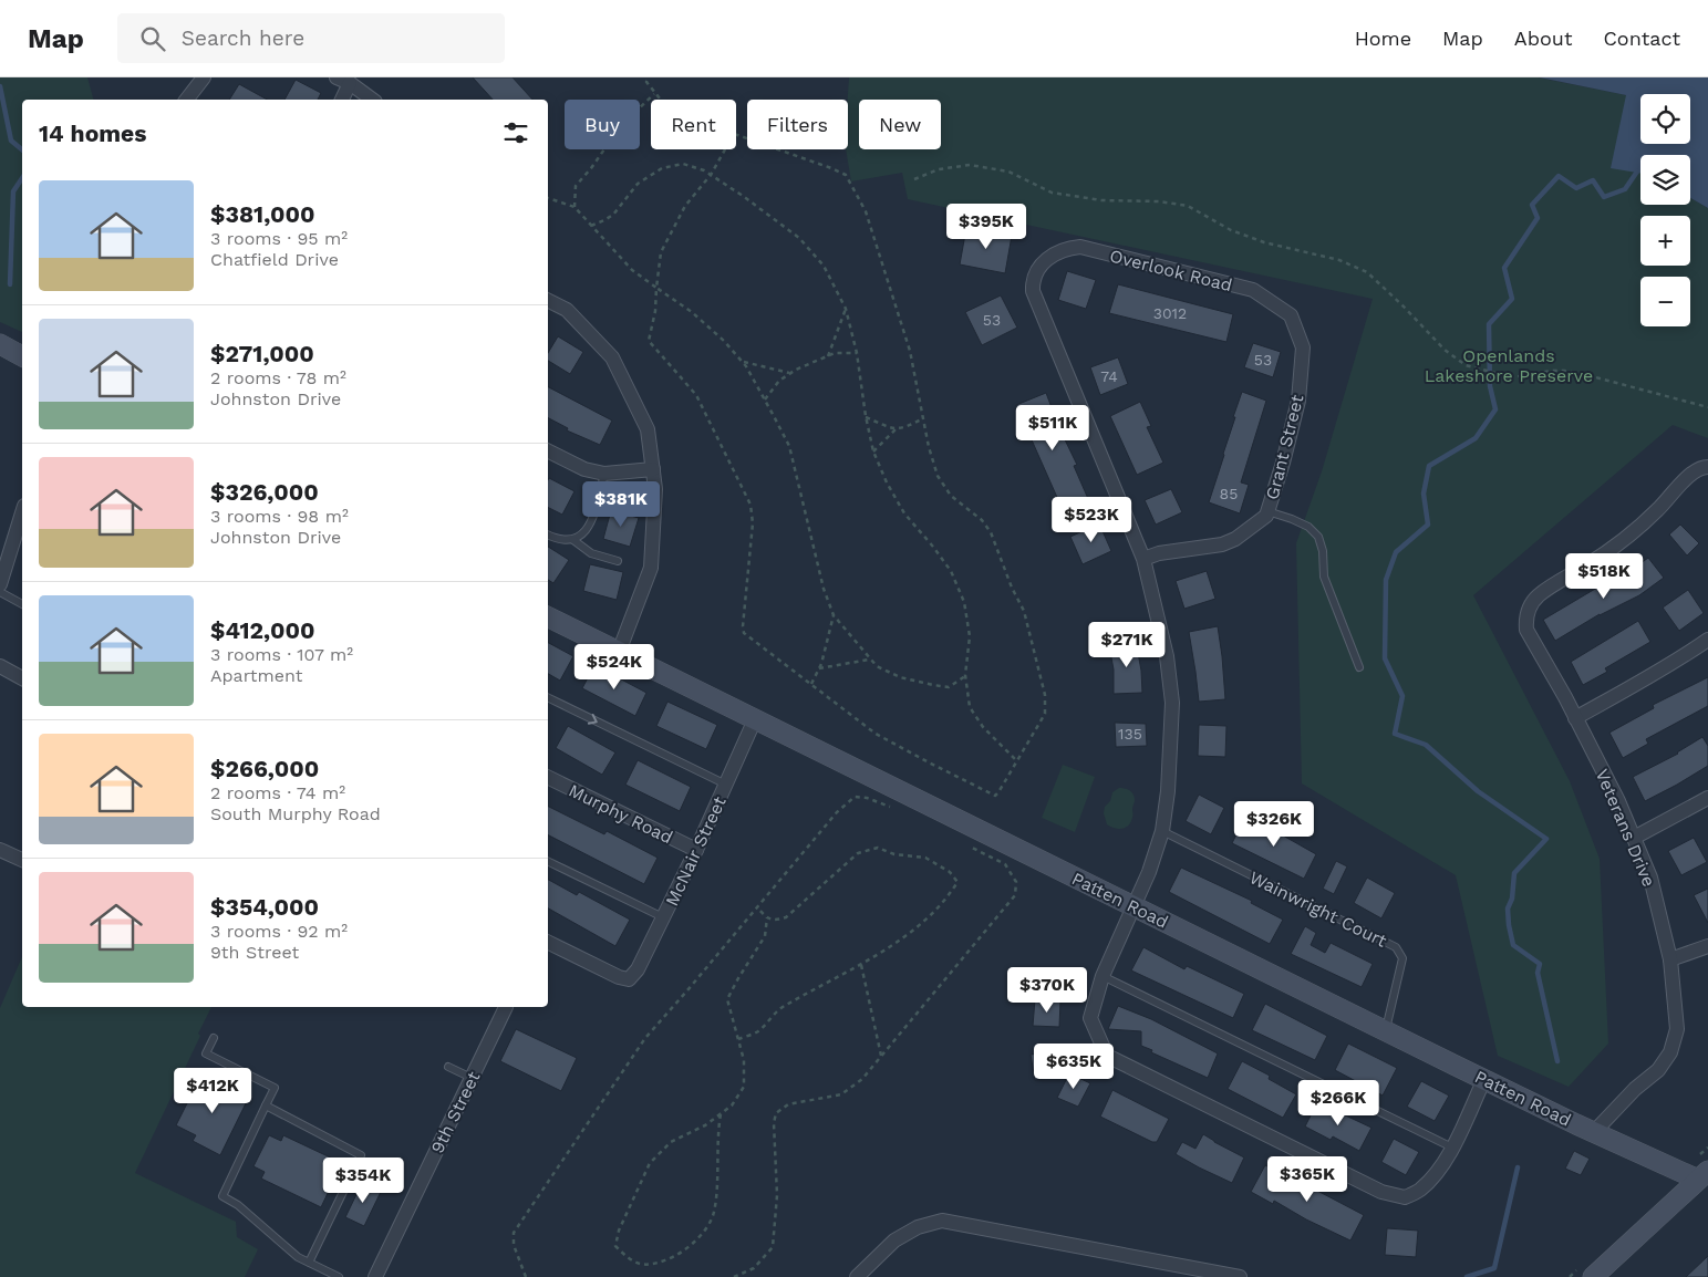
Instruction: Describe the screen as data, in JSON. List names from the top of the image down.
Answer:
{
  "streets": {
    "street": [
      "Overlook Road",
      "Grant Street",
      "Murphy Road",
      "Veterans Drive",
      "McNair Street",
      "Patten Road",
      "9th Street"
    ],
    "lane": ["Wainwright Court"]
  },
  "crossings": [
    ["Overlook Road", "Grant Street"],
    ["Murphy Road", "McNair Street"],
    ["Veterans Drive", "Patten Road"],
    ["McNair Street", "Patten Road"],
    ["Patten Road", "Wainwright Court"]
  ],
  "parks": ["Openlands Lakeshore Preserve"],
  "house_numbers": [
    "3012",
    "53",
    "53",
    "74",
    "85",
    "135"
  ],
  "page": {
    "header": "Map",
    "search": "Search here",
    "nav": [
      "Home",
      "Map",
      "About",
      "Contact"
    ],
    "map_buttons": ["+", "−"],
    "chip": [
      "Buy",
      "Rent",
      "Filters",
      "New"
    ],
    "heading": "14 homes",
    "list": [
      {
        "name": "$381,000",
        "note": "3 rooms · 95 m² · Chatfield Drive"
      },
      {
        "name": "$271,000",
        "note": "2 rooms · 78 m² · Johnston Drive"
      },
      {
        "name": "$326,000",
        "note": "3 rooms · 98 m² · Johnston Drive"
      },
      {
        "name": "$412,000",
        "note": "3 rooms · 107 m² · Apartment"
      },
      {
        "name": "$266,000",
        "note": "2 rooms · 74 m² · South Murphy Road"
      },
      {
        "name": "$354,000",
        "note": "3 rooms · 92 m² · 9th Street"
      }
    ],
    "price": [
      "$395K",
      "$511K",
      "$381K",
      "$523K",
      "$518K",
      "$271K",
      "$524K",
      "$326K",
      "$370K",
      "$635K",
      "$412K",
      "$266K",
      "$365K",
      "$354K"
    ]
  }
}
